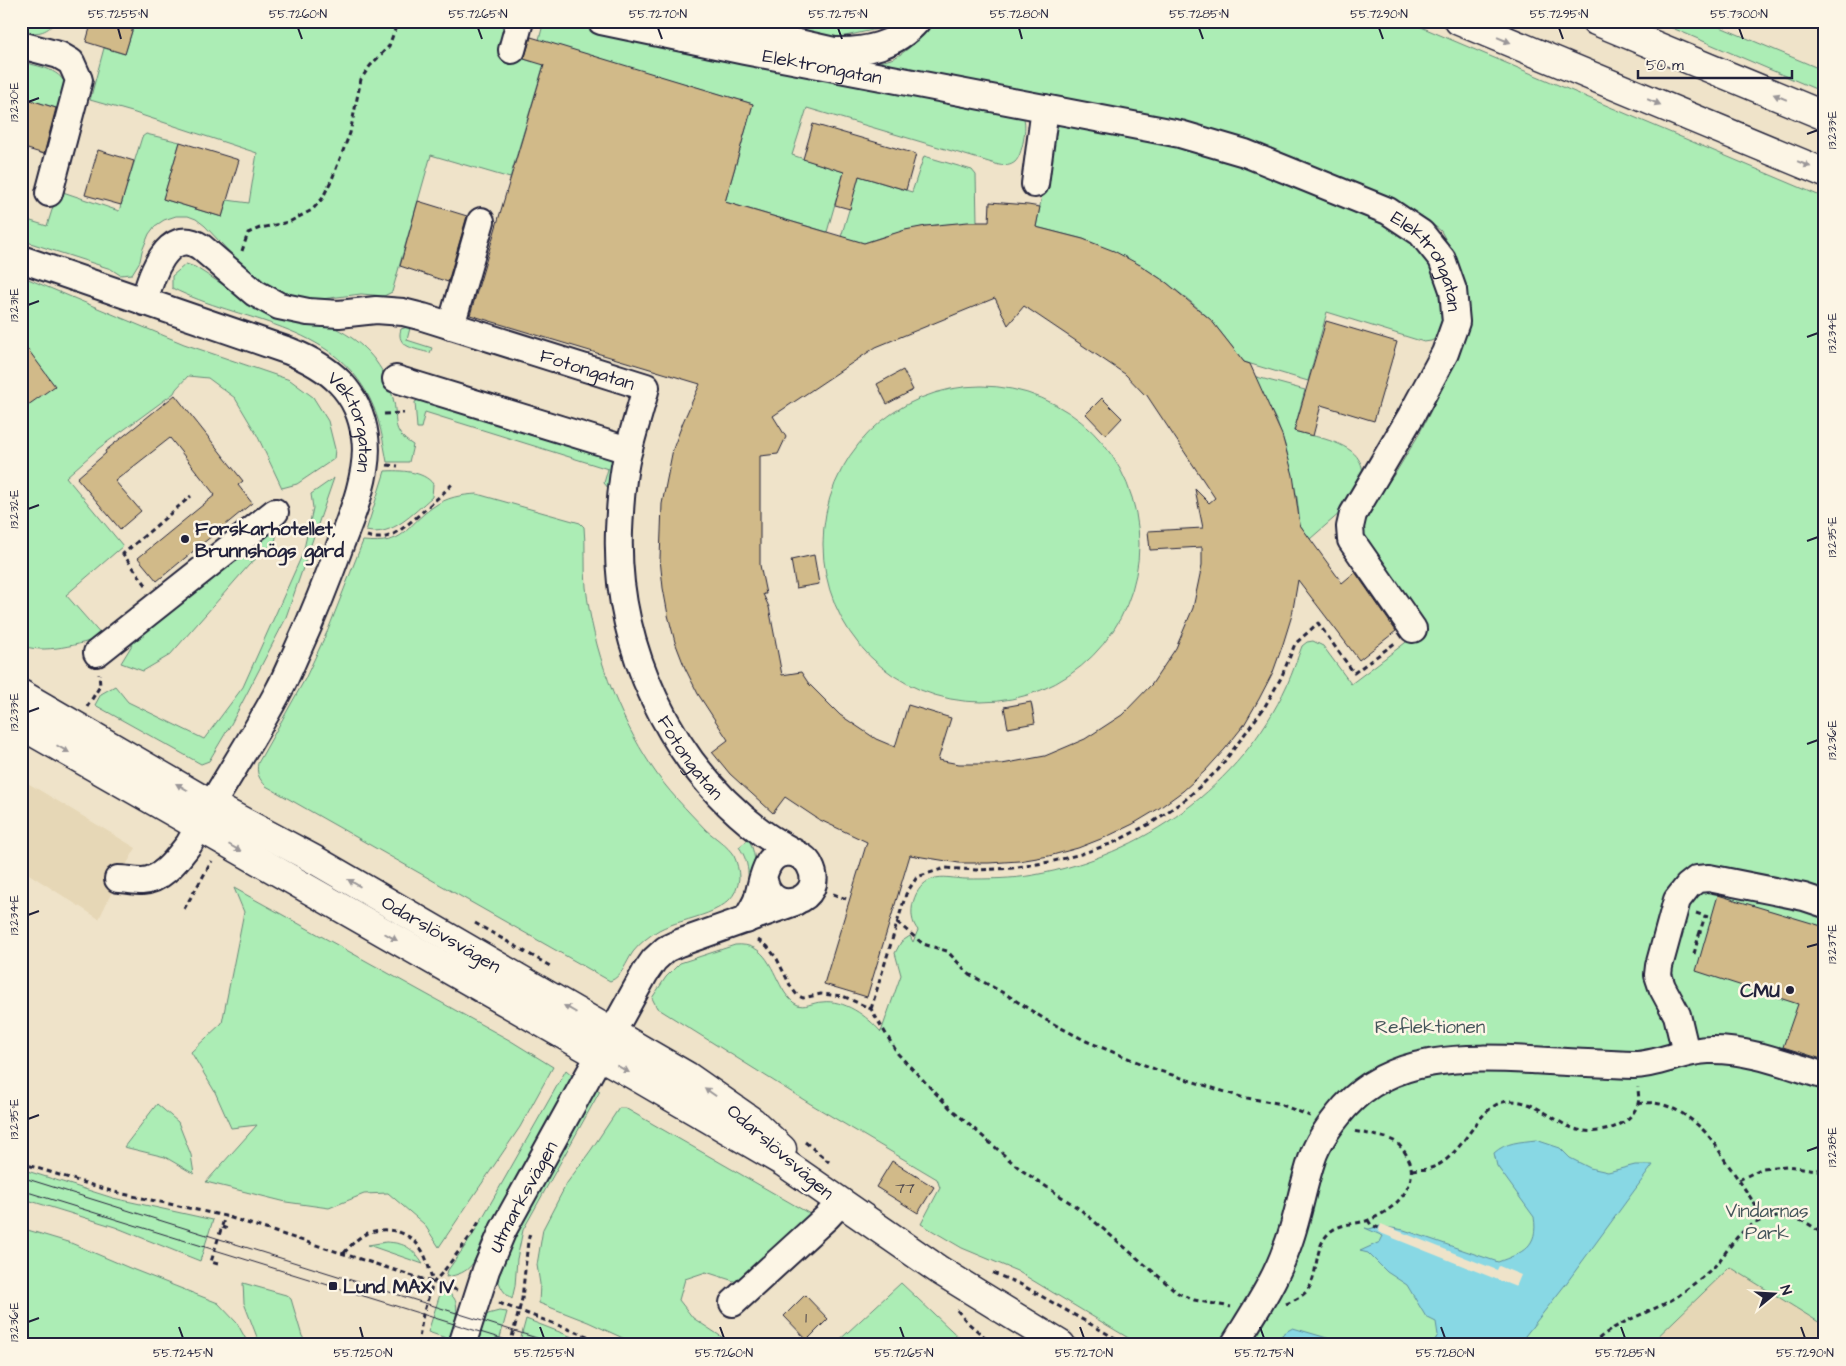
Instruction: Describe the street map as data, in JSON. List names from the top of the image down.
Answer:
{
  "streets": {
    "main road": ["Odarslövsvägen"],
    "street": [
      "Elektrongatan",
      "Fotongatan",
      "Vektorgatan",
      "Utmarksvägen"
    ]
  },
  "crossings": [
    ["Fotongatan", "Vektorgatan"],
    ["Vektorgatan", "Odarslövsvägen"],
    ["Odarslövsvägen", "Utmarksvägen"]
  ],
  "parks": ["Reflektionen", "Vindarnas Park"],
  "places": {
    "other": ["Forskarhotellet, Brunnshögs gård", "CMU"],
    "transit": ["Lund MAX IV"]
  },
  "house_numbers": ["77", "1"],
  "scale_bar": "50 m",
  "north": "right",
  "coordinates": [
    "55.7255°N",
    "55.7260°N",
    "55.7265°N",
    "55.7270°N",
    "55.7275°N",
    "55.7280°N",
    "55.7285°N",
    "55.7290°N",
    "55.7295°N",
    "55.7300°N",
    "13.230°E",
    "13.233°E",
    "13.231°E",
    "13.234°E",
    "13.232°E",
    "13.235°E",
    "13.236°E",
    "13.237°E",
    "13.238°E",
    "55.7245°N",
    "55.7250°N"
  ]
}
